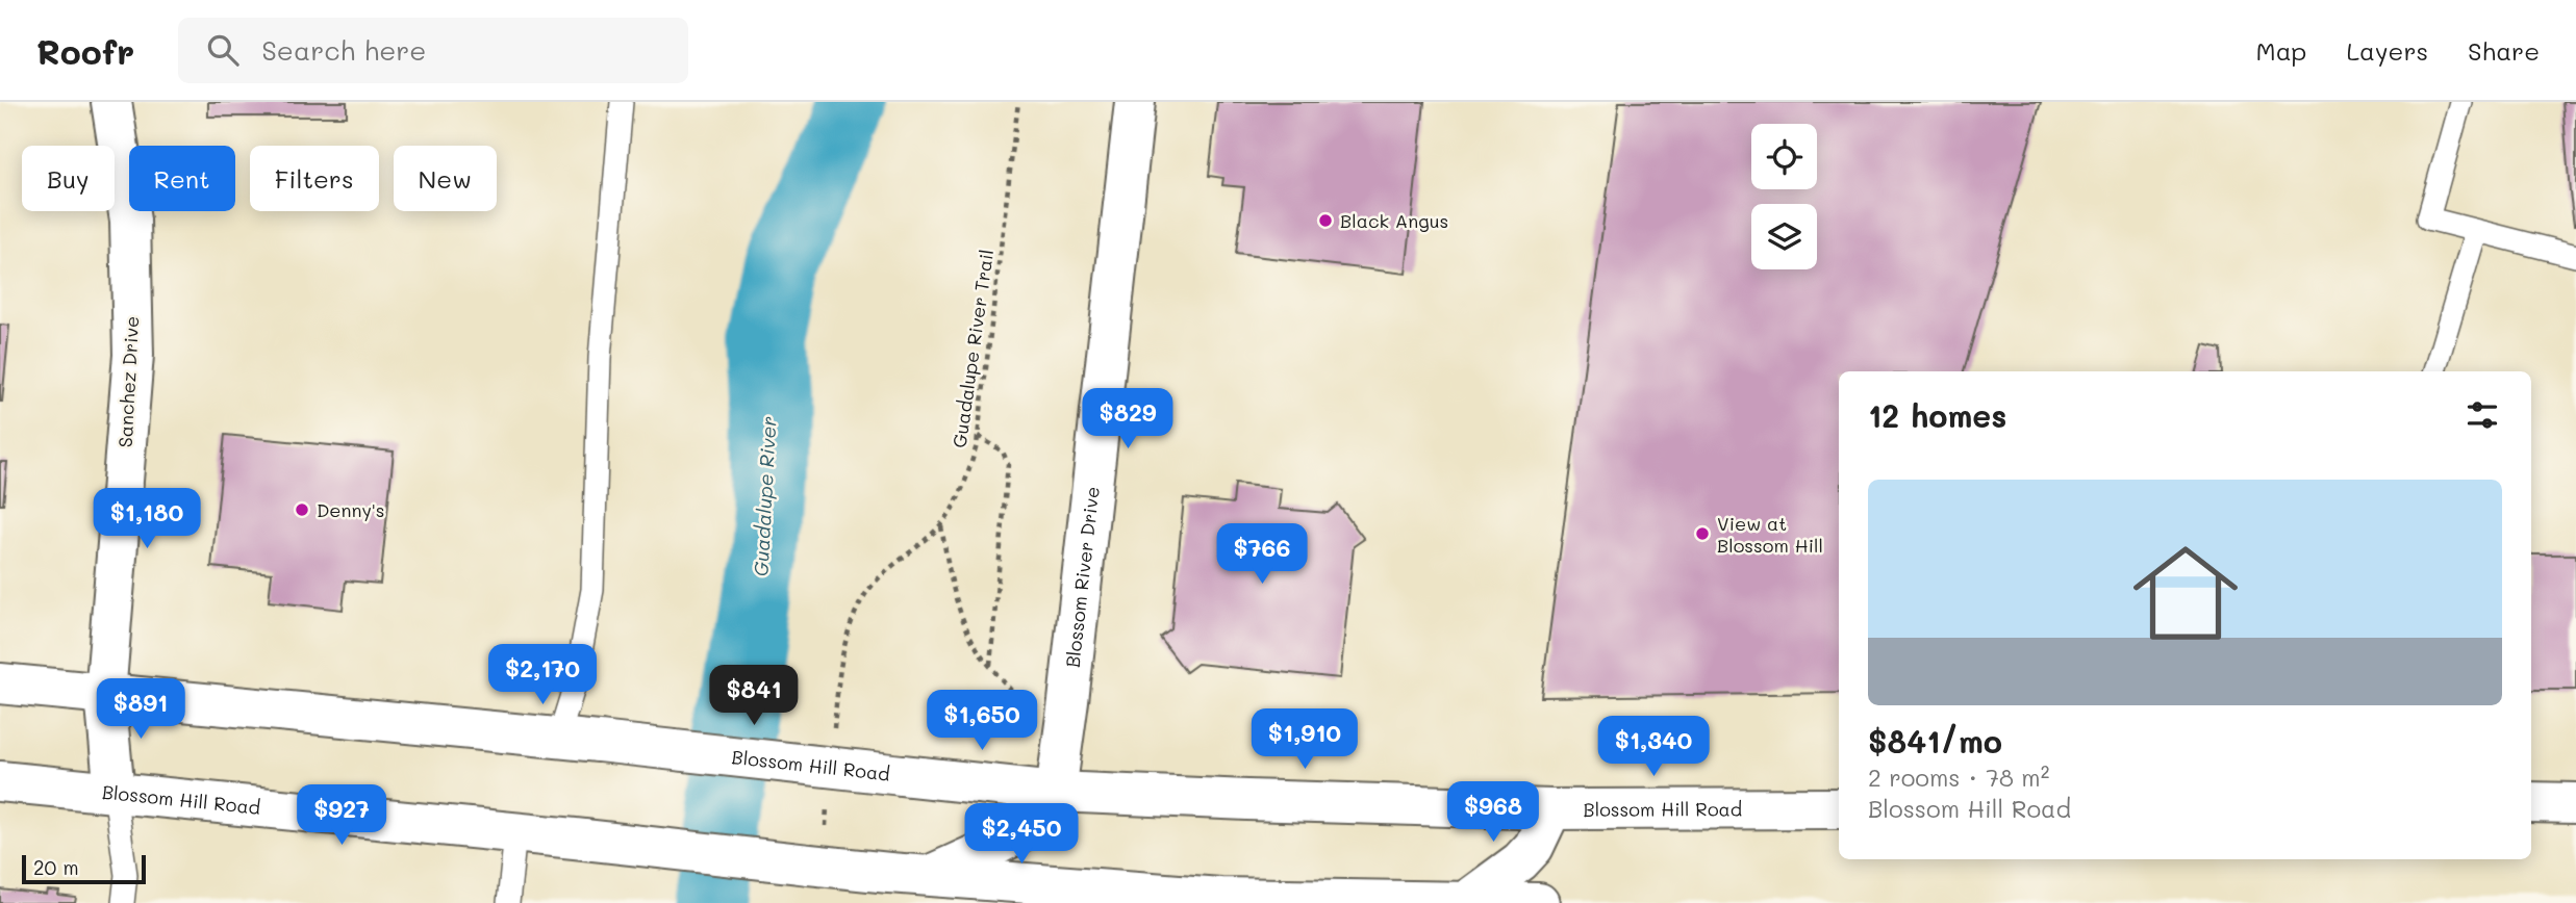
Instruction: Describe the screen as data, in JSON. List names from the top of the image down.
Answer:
{
  "streets": {
    "main road": ["Sanchez Drive", "Blossom River Drive", "Blossom Hill Road"],
    "path": ["Guadalupe River Trail"]
  },
  "crossings": [
    ["Sanchez Drive", "Blossom Hill Road"],
    ["Blossom River Drive", "Blossom Hill Road"]
  ],
  "water": ["Guadalupe River"],
  "places": ["Black Angus", "Denny's", "View at Blossom Hill"],
  "scale_bar": "20 m",
  "page": {
    "header": "Roofr",
    "search": "Search here",
    "nav": ["Map", "Layers", "Share"],
    "chip": [
      "Buy",
      "Rent",
      "Filters",
      "New"
    ],
    "heading": "12 homes",
    "price": [
      "$829",
      "$1,180",
      "$766",
      "$2,170",
      "$841",
      "$891",
      "$1,650",
      "$1,910",
      "$1,340",
      "$968",
      "$927",
      "$2,450"
    ],
    "list": [
      {
        "name": "$841/mo",
        "note": "2 rooms · 78 m² · Blossom Hill Road"
      }
    ],
    "scale": "20 m"
  }
}
